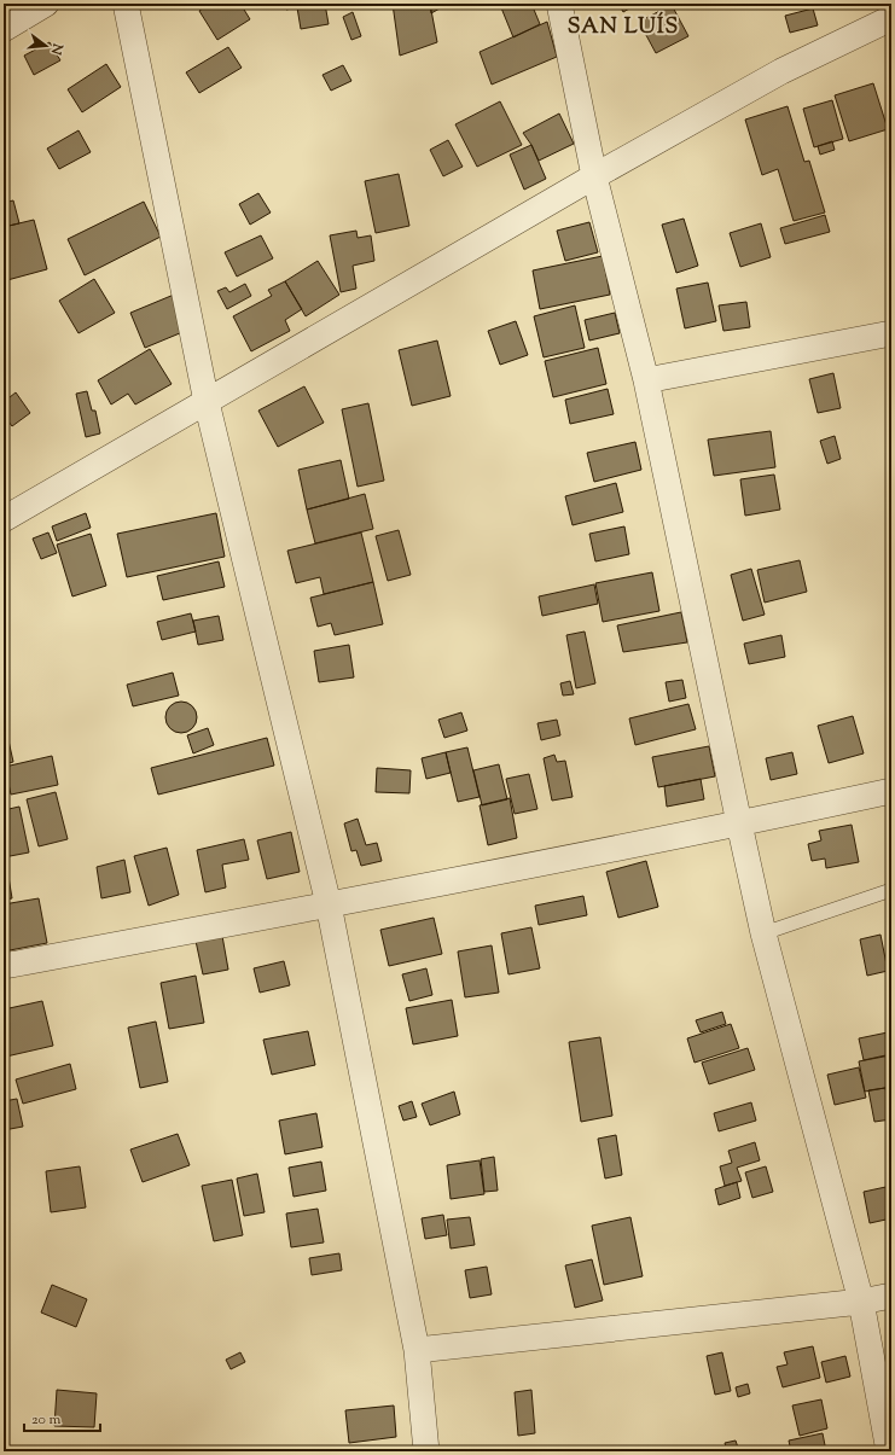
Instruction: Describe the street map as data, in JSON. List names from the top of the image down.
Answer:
{
  "districts": ["SAN LUÍS"],
  "scale_bar": "20 m",
  "north": "right"
}
